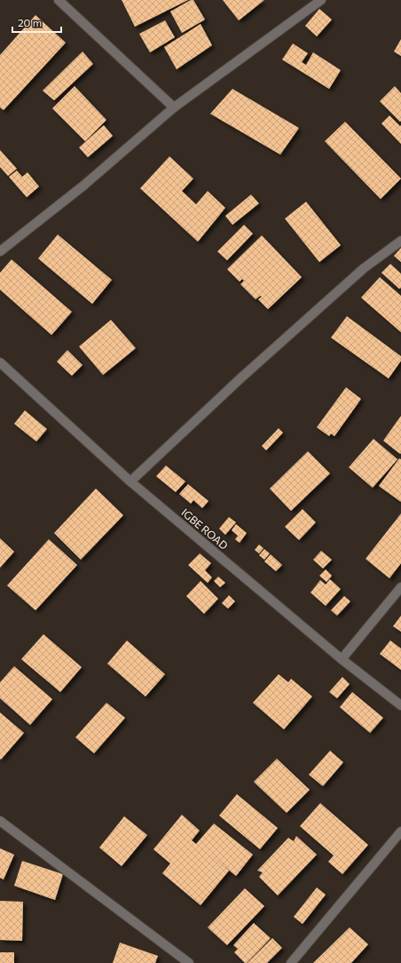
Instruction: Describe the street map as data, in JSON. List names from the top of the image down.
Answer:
{
  "streets": {
    "street": ["IGBE ROAD"]
  },
  "scale_bar": "20 m"
}
